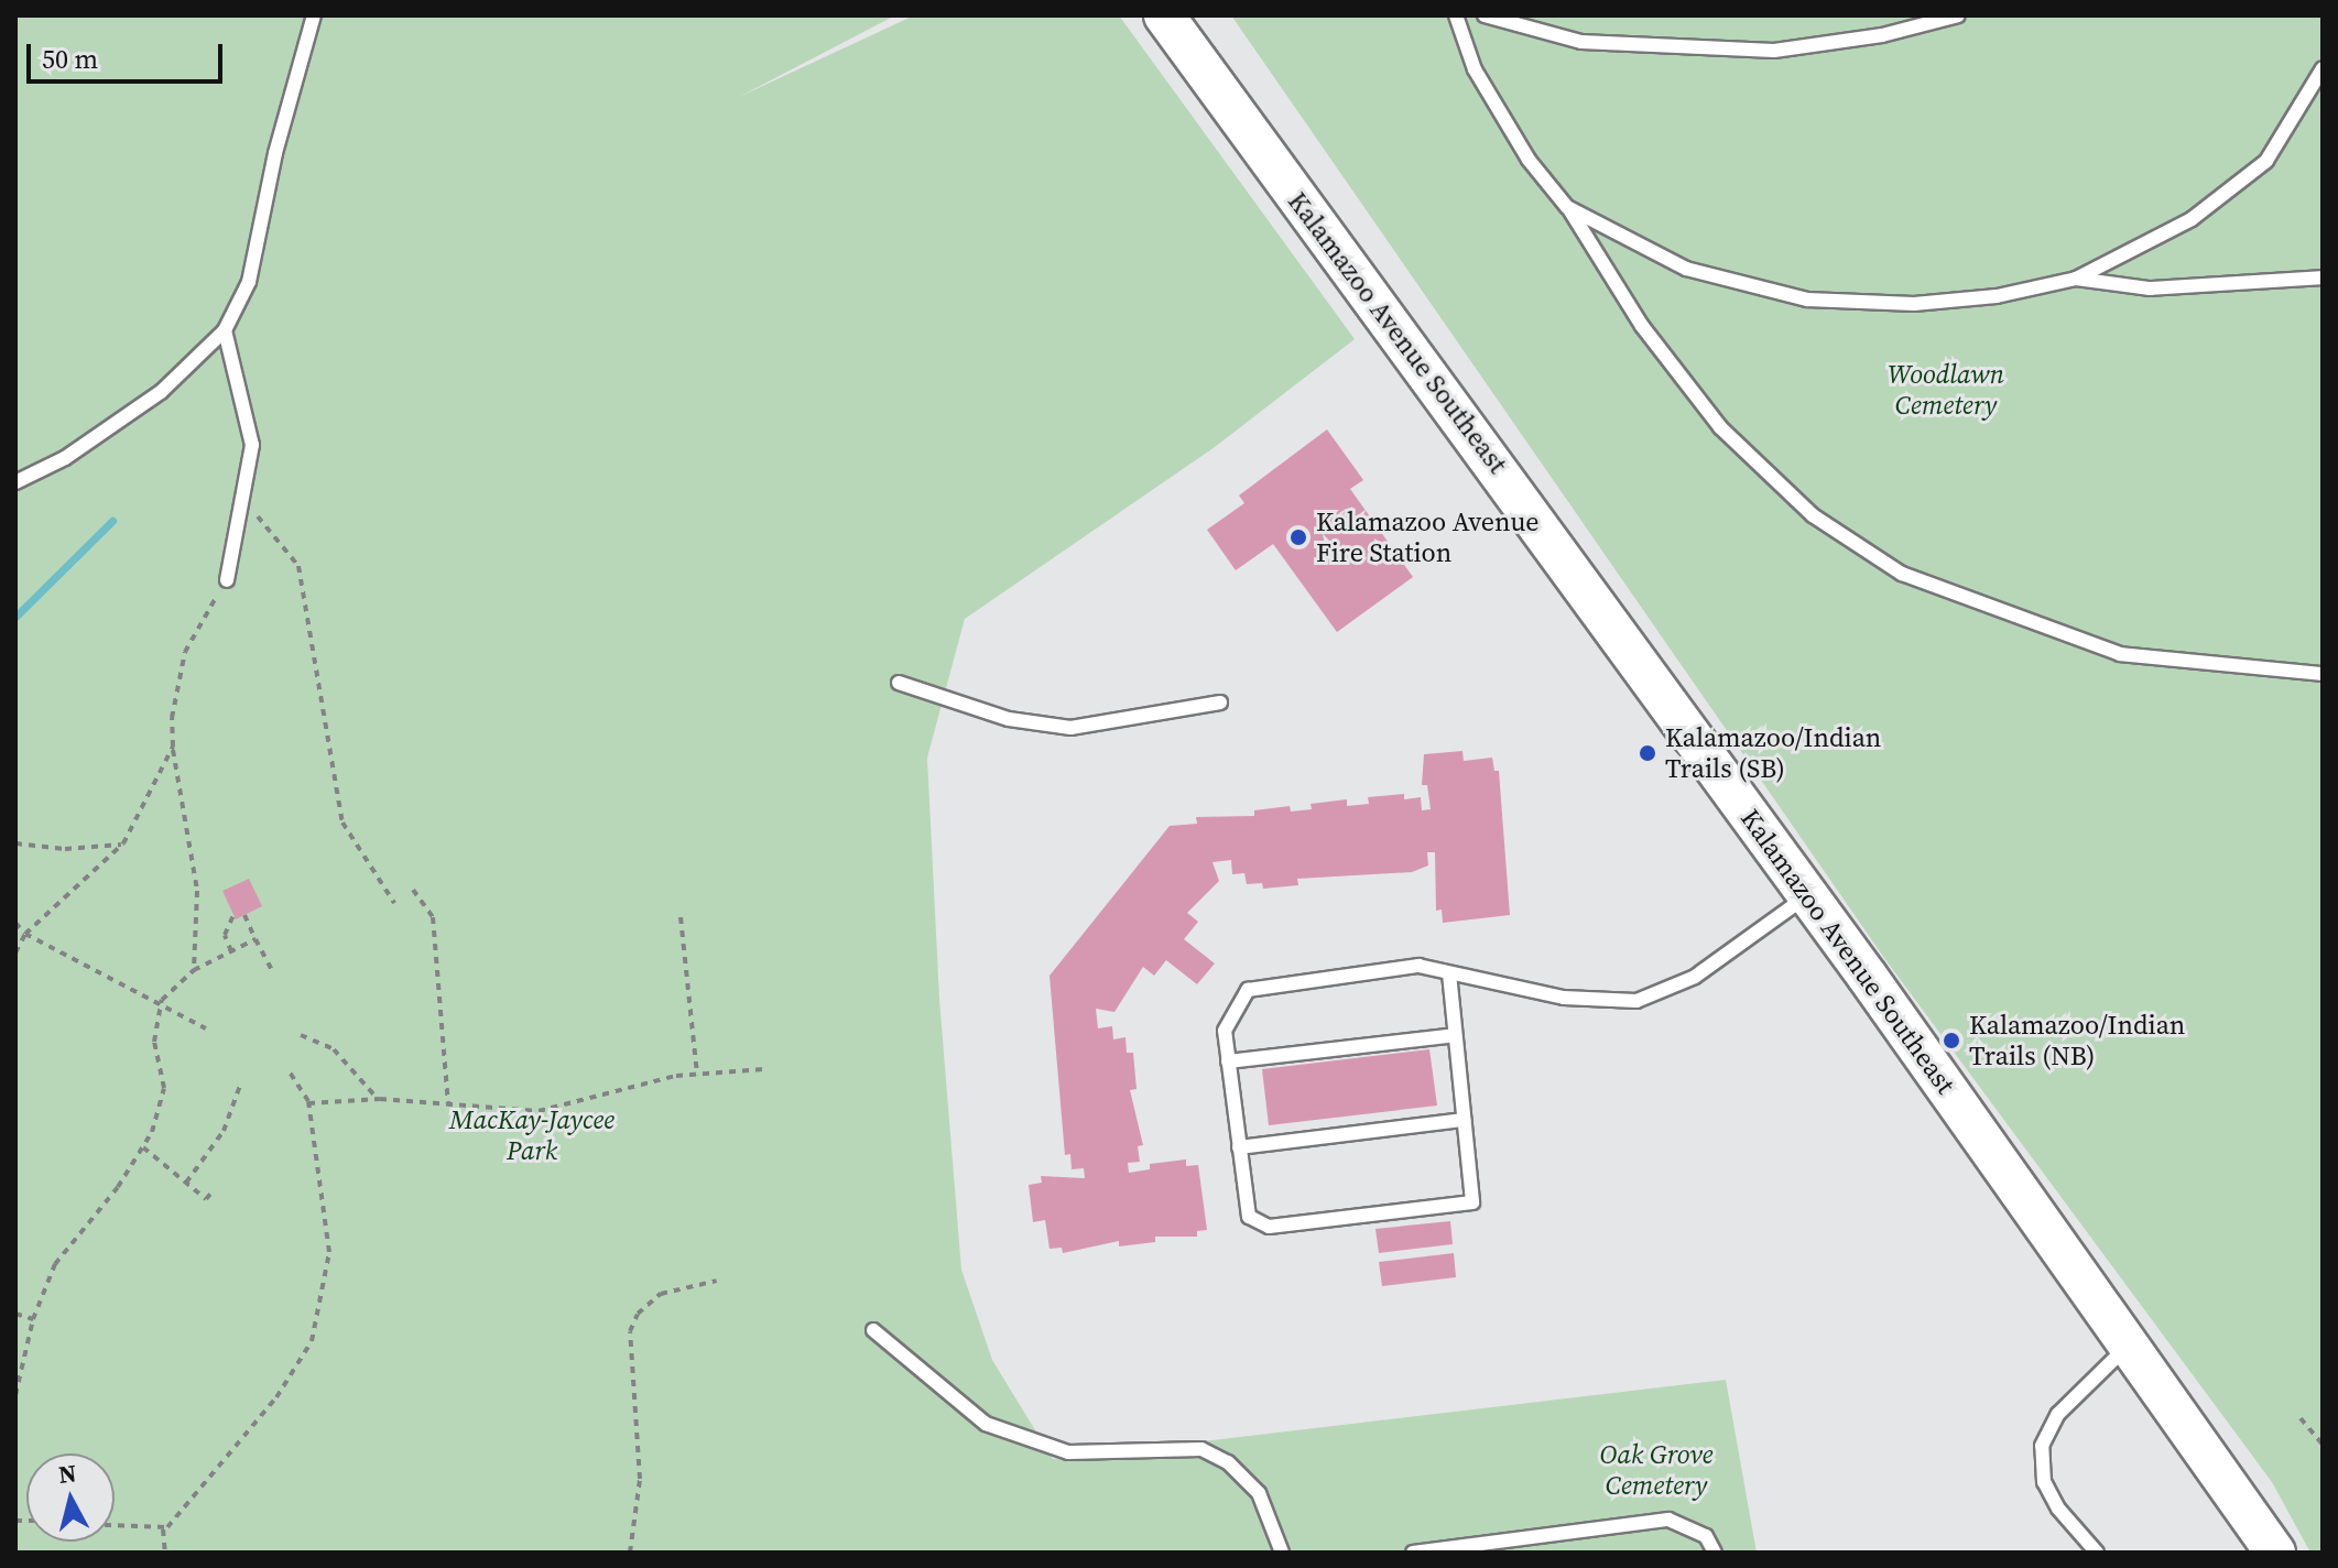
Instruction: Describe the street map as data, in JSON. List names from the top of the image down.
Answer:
{
  "streets": {
    "main road": ["Kalamazoo Avenue Southeast"]
  },
  "parks": ["Woodlawn Cemetery", "MacKay-Jaycee Park", "Oak Grove Cemetery"],
  "places": ["Kalamazoo Avenue Fire Station", "Kalamazoo/Indian Trails (SB)", "Kalamazoo/Indian Trails (NB)"],
  "scale_bar": "50 m",
  "north": "top"
}
